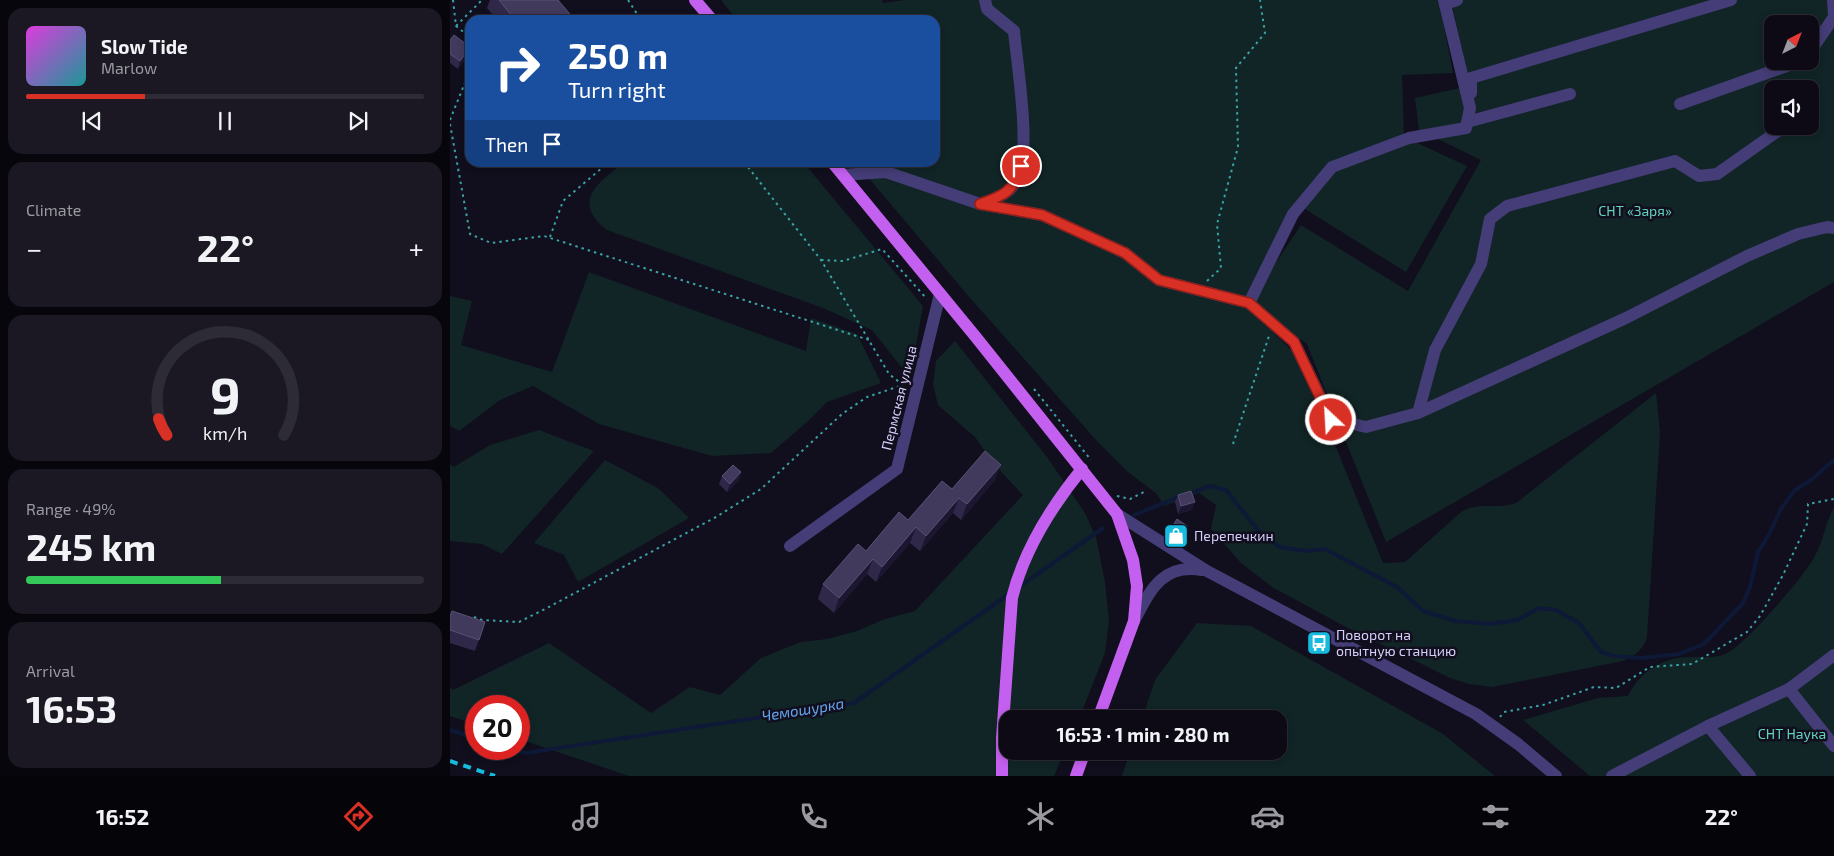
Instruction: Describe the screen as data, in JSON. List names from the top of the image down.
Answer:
{
  "streets": {
    "street": ["Пермская улица"]
  },
  "water": ["Чемошурка"],
  "parks": ["СНТ «Заря»", "СНТ Наука"],
  "places": {
    "shop": ["Перепечкин"],
    "bus stop": ["Поворот на опытную станцию"]
  },
  "north": "top right",
  "page": {
    "turn": ["250 m", "Turn right"],
    "song": ["Slow Tide", "Marlow"],
    "then": "Then",
    "tile": [
      "Climate",
      ["Range · 49%", "245 km"],
      ["Arrival", "16:53"]
    ],
    "heat": ["−", "22°", "+"],
    "limit": "20",
    "trip": "16:53 · 1 min · 280 m",
    "tabs": ["16:52", "22°"],
    "gauge": ["9", "km/h"]
  }
}
